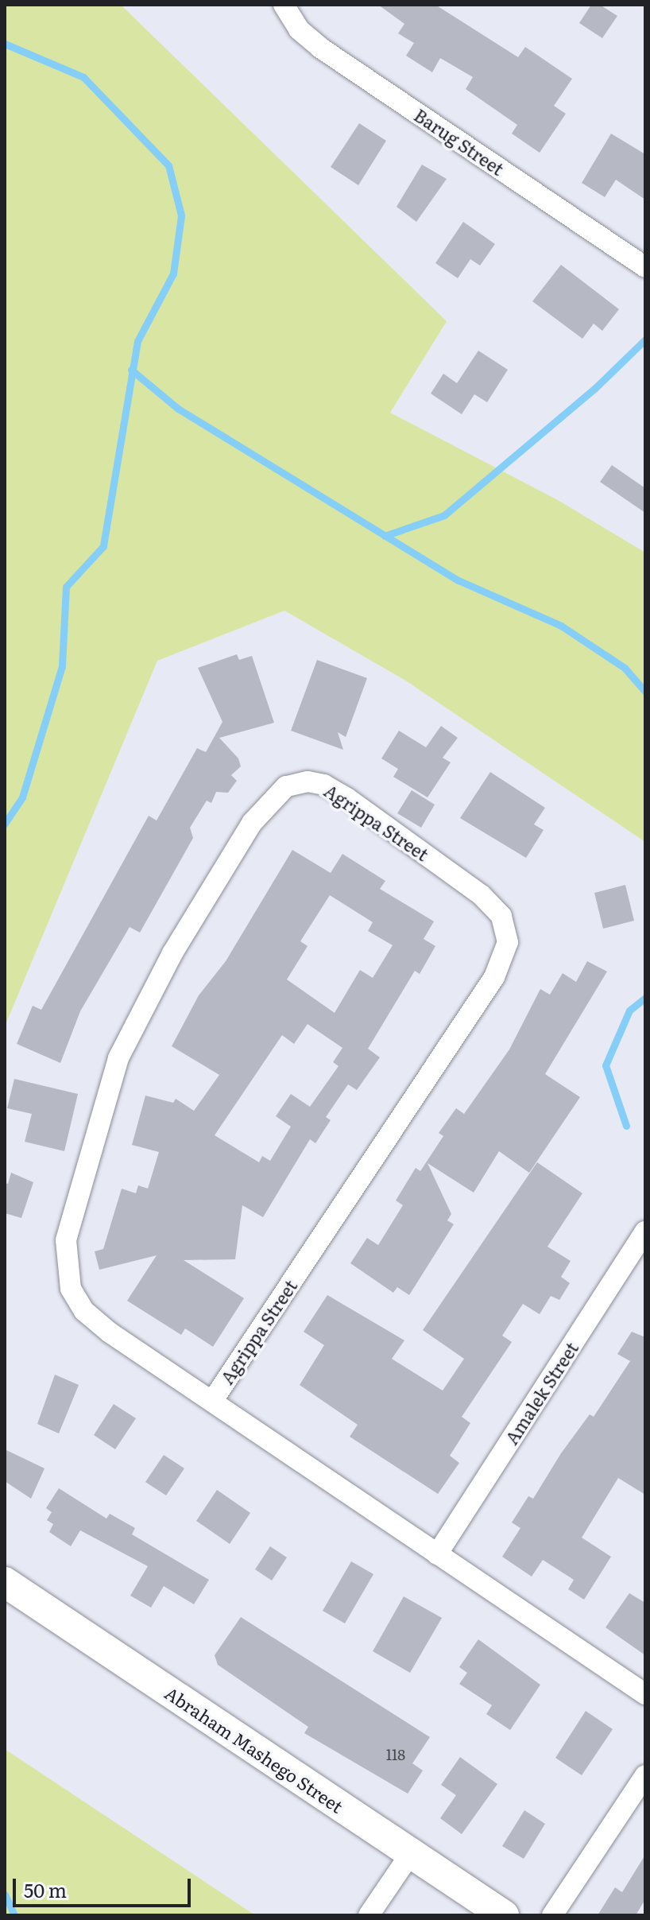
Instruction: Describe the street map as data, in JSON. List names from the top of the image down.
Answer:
{
  "streets": {
    "main road": ["Abraham Mashego Street"],
    "street": ["Barug Street", "Agrippa Street", "Amalek Street"]
  },
  "crossings": [
    ["Agrippa Street", "Amalek Street"]
  ],
  "house_numbers": ["118"],
  "scale_bar": "50 m"
}
